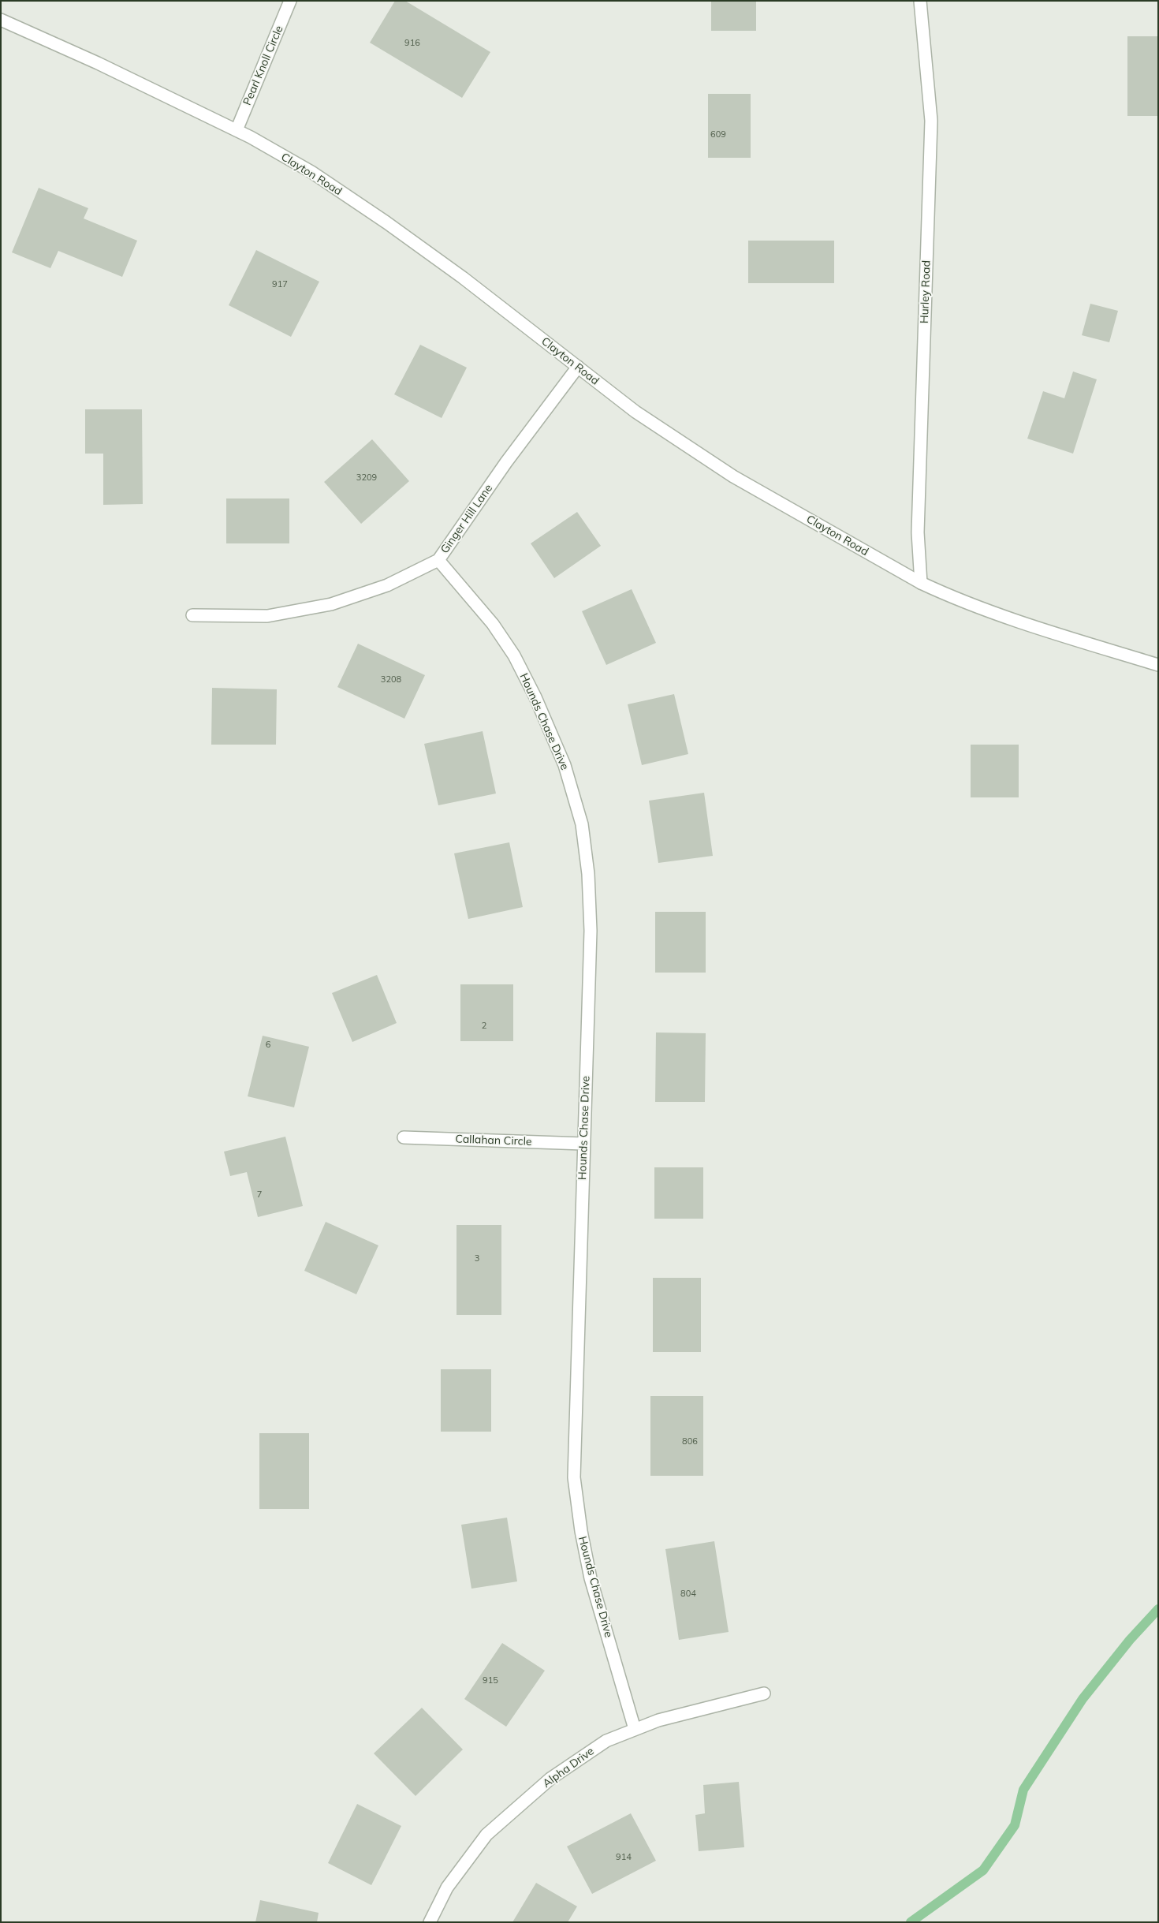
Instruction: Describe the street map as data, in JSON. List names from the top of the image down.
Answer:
{
  "streets": {
    "street": [
      "Pearl Knoll Circle",
      "Clayton Road",
      "Hurley Road",
      "Ginger Hill Lane",
      "Hounds Chase Drive",
      "Callahan Circle",
      "Alpha Drive"
    ]
  },
  "crossings": [
    ["Pearl Knoll Circle", "Clayton Road"],
    ["Clayton Road", "Hurley Road"],
    ["Clayton Road", "Ginger Hill Lane"],
    ["Ginger Hill Lane", "Hounds Chase Drive"],
    ["Hounds Chase Drive", "Callahan Circle"],
    ["Hounds Chase Drive", "Alpha Drive"]
  ],
  "house_numbers": [
    "916",
    "609",
    "917",
    "3209",
    "3208",
    "2",
    "6",
    "7",
    "3",
    "806",
    "804",
    "915",
    "914"
  ]
}
